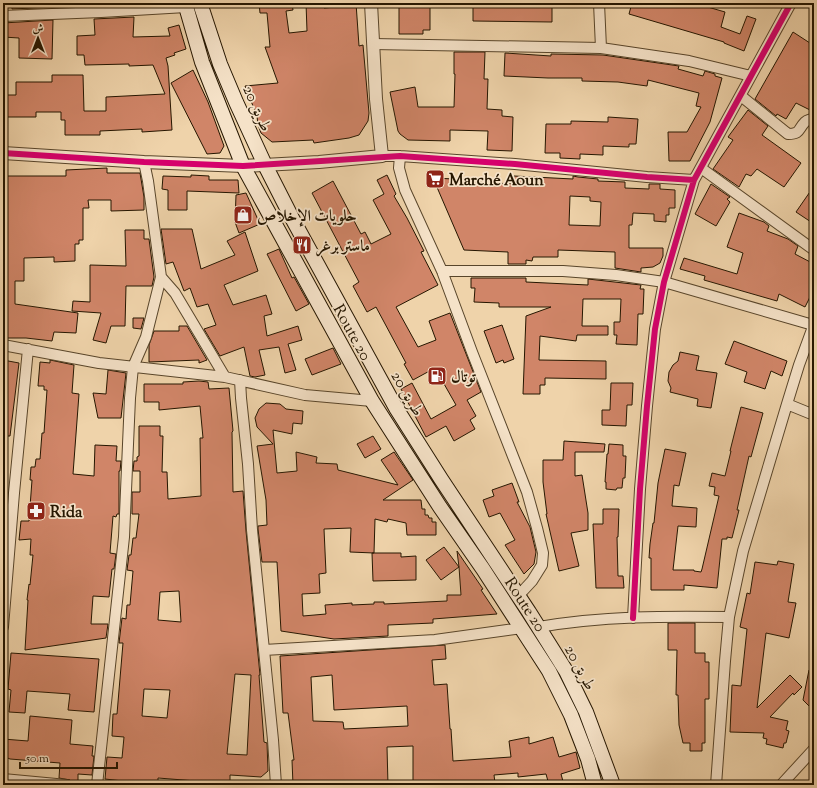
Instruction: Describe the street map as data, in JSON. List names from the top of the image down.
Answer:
{
  "streets": {
    "main road": ["طريق 20", "Route 20"]
  },
  "places": {
    "supermarket": ["Marché Aoun"],
    "shop": ["حلويات الإخلاص"],
    "restaurant": ["ماستر برغر"],
    "fuel station": ["توتال"],
    "pharmacy": ["Rida"]
  },
  "scale_bar": "50 m",
  "north": "top"
}
